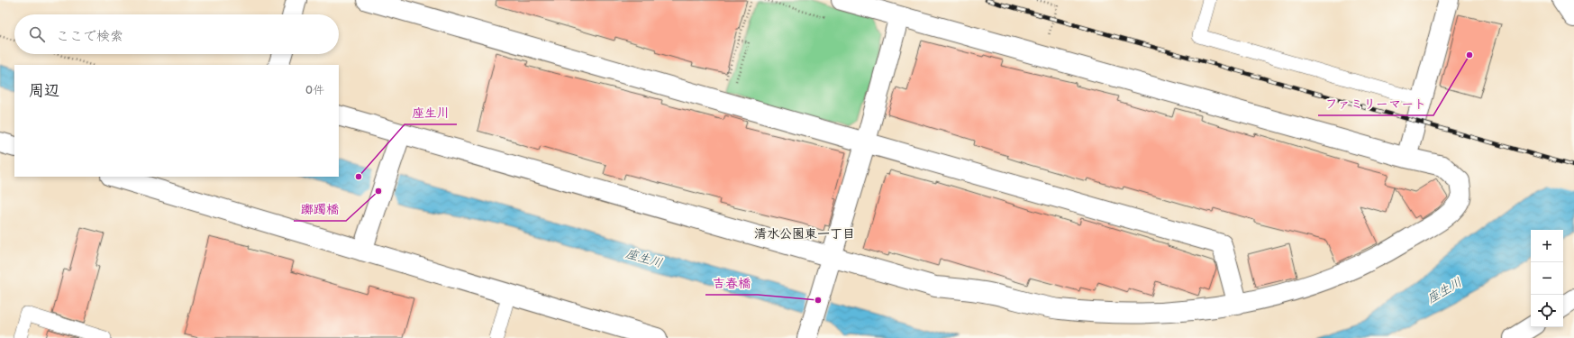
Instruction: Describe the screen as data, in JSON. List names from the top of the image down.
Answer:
{
  "districts": ["清水公園東一丁目"],
  "water": ["座生川"],
  "places": [
    "ファミリーマート",
    "座生川",
    "躑躅橋",
    "吉春橋"
  ],
  "page": {
    "search": "ここで検索",
    "heading": ["周辺", "0件"],
    "map_buttons": ["+", "−"]
  }
}
